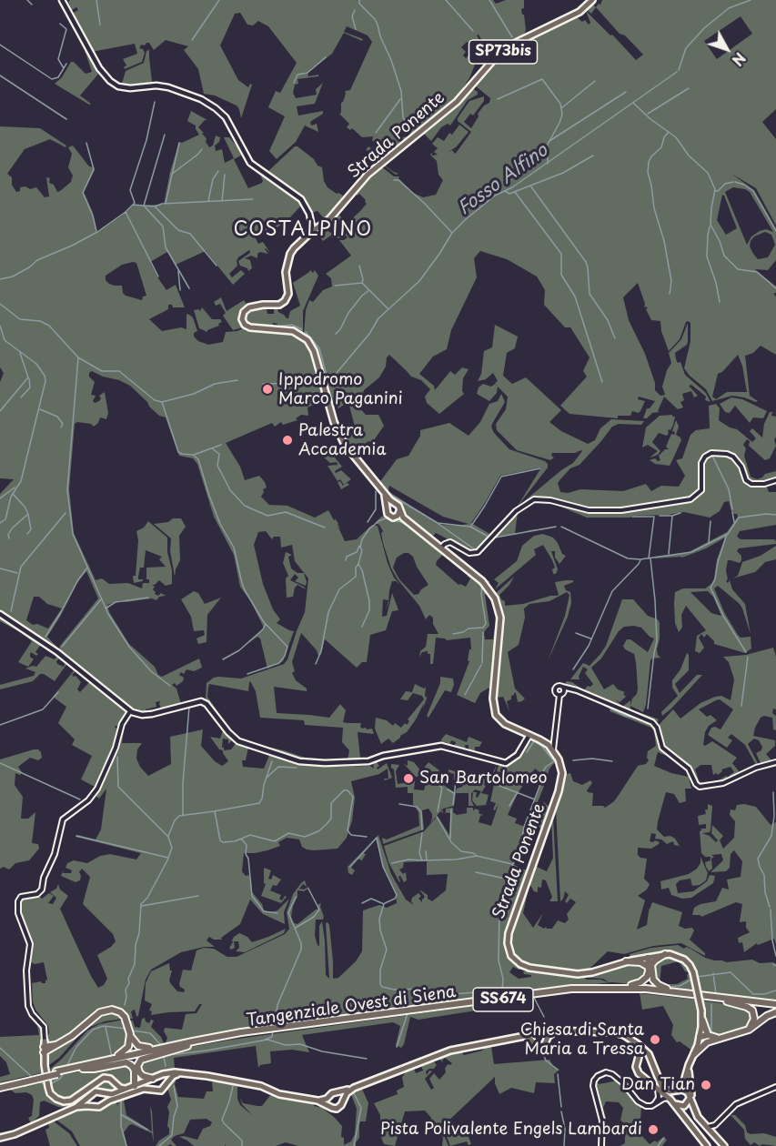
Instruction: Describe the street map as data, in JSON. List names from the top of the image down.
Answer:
{
  "streets": {
    "highway": ["SS674", "Tangenziale Ovest di Siena"],
    "main road": ["SP73bis", "Strada Ponente"]
  },
  "districts": ["COSTALPINO"],
  "water": ["Fosso Alfino"],
  "places": [
    "Ippodromo Marco Paganini",
    "Palestra Accademia",
    "San Bartolomeo",
    "Chiesa di Santa Maria a Tressa",
    "Dan Tian",
    "Pista Polivalente Engels Lambardi"
  ],
  "north": "bottom right"
}
